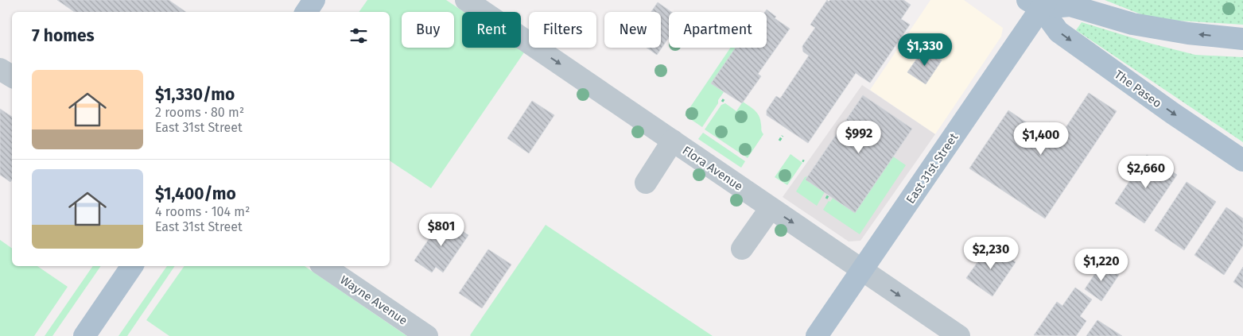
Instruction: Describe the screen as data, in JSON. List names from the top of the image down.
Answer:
{
  "streets": {
    "main road": ["The Paseo", "East 31st Street"],
    "street": ["Flora Avenue", "Wayne Avenue"]
  },
  "crossings": [
    ["The Paseo", "East 31st Street"],
    ["Flora Avenue", "East 31st Street"]
  ],
  "one_way": ["The Paseo", "Flora Avenue"],
  "page": {
    "chip": [
      "Buy",
      "Rent",
      "Filters",
      "New",
      "Apartment"
    ],
    "heading": "7 homes",
    "price": [
      "$1,330",
      "$992",
      "$1,400",
      "$2,660",
      "$801",
      "$2,230",
      "$1,220"
    ],
    "list": [
      {
        "name": "$1,330/mo",
        "note": "2 rooms · 80 m² · East 31st Street"
      },
      {
        "name": "$1,400/mo",
        "note": "4 rooms · 104 m² · East 31st Street"
      }
    ]
  }
}
